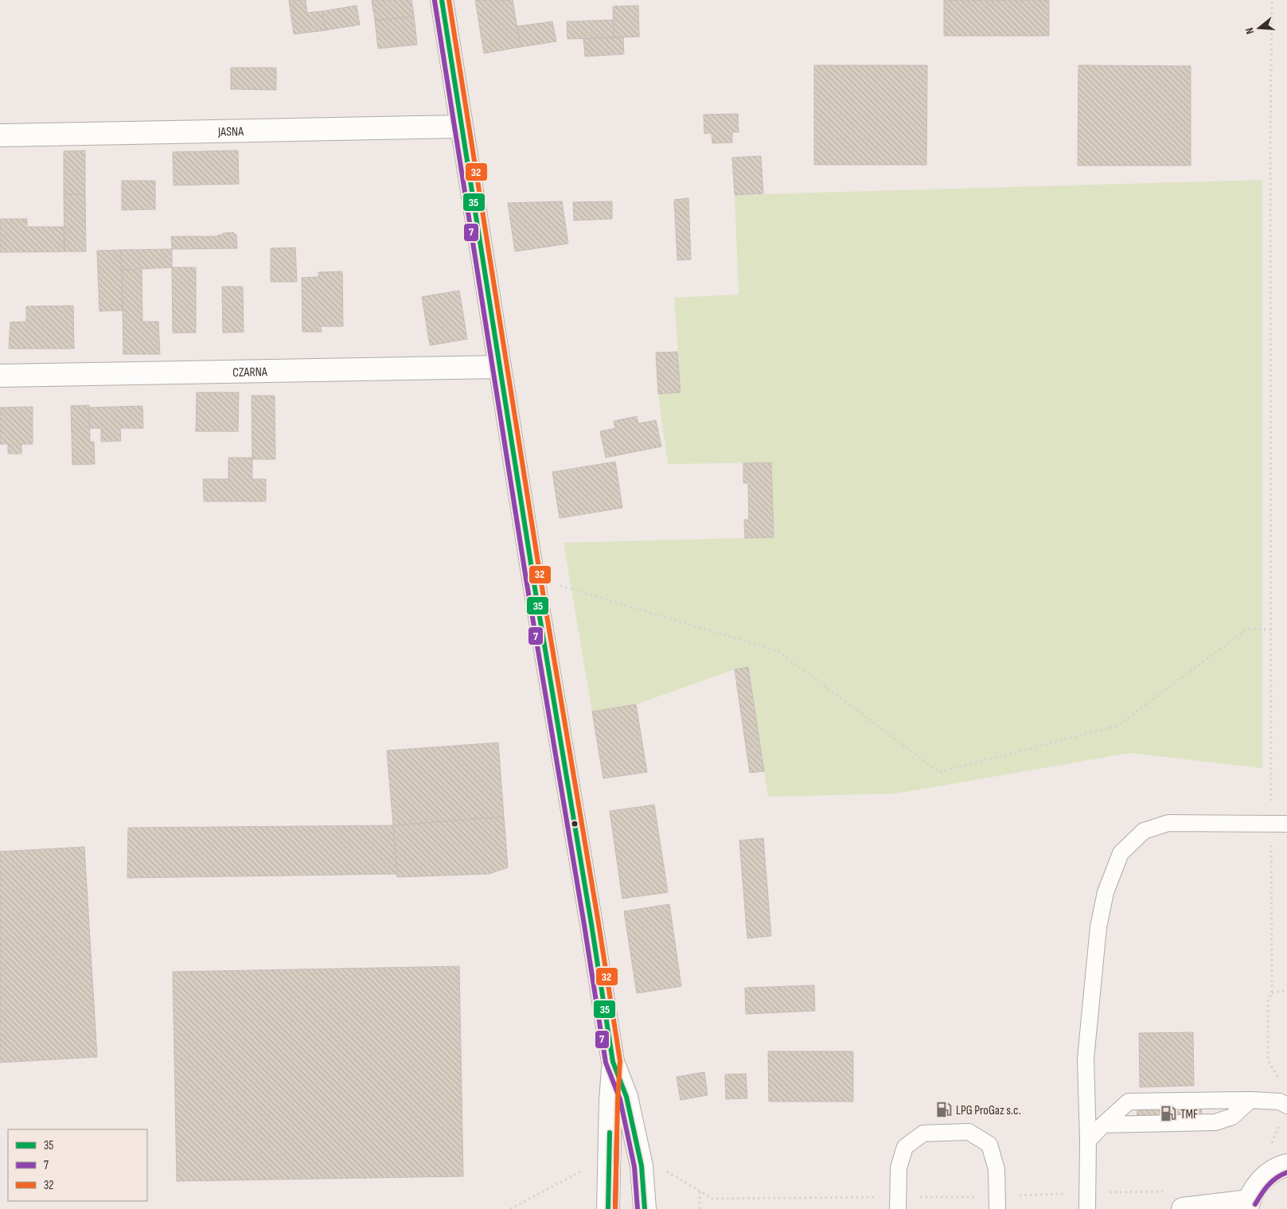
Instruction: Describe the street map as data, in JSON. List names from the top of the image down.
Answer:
{
  "streets": {
    "street": ["JASNA", "CZARNA"]
  },
  "places": {
    "fuel station": ["LPG ProGaz s.c.", "TMF"]
  },
  "lines": ["transit line 35", "transit line 32", "transit line 7"],
  "legend": ["35", "7", "32"],
  "north": "left"
}
